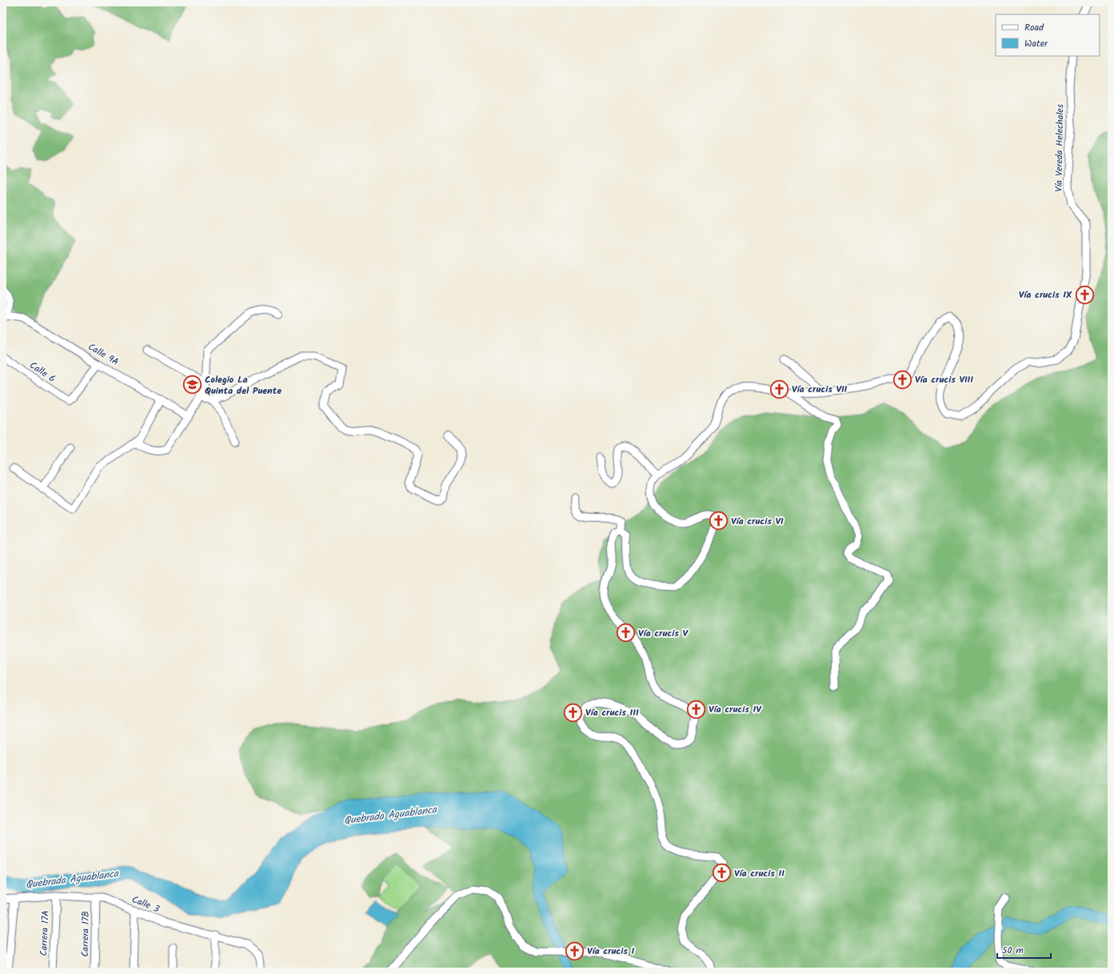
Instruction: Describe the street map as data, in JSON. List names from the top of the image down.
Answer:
{
  "streets": {
    "street": [
      "Vía Vereda Helechales",
      "Calle 9A",
      "Calle 6",
      "Calle 3",
      "Carrera 17A",
      "Carrera 17B"
    ]
  },
  "crossings": [
    ["Calle 9A", "Calle 6"],
    ["Calle 3", "Carrera 17A"],
    ["Calle 3", "Carrera 17B"]
  ],
  "water": ["Quebrada Aguablanca"],
  "places": {
    "church": [
      "Vía crucis IX",
      "Vía crucis VIII",
      "Vía crucis VII",
      "Vía crucis VI",
      "Vía crucis V",
      "Vía crucis IV",
      "Vía crucis III",
      "Vía crucis II",
      "Vía crucis I"
    ],
    "school or university": ["Colegio La Quinta del Puente"]
  },
  "legend": ["Road", "Water"],
  "scale_bar": "50 m"
}
